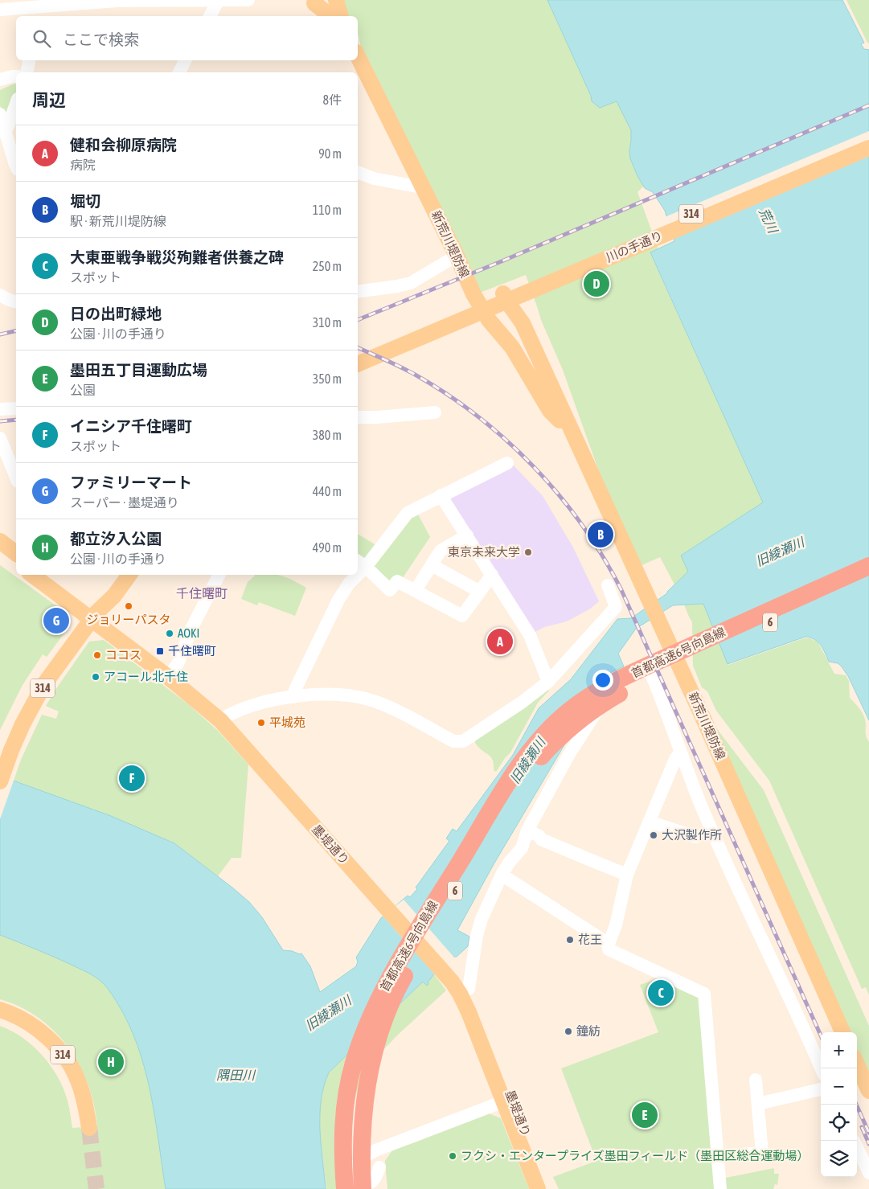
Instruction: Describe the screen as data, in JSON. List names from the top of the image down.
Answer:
{
  "streets": {
    "highway": ["6", "首都高速6号向島線"],
    "main road": [
      "314",
      "新荒川堤防線",
      "川の手通り",
      "墨堤通り"
    ]
  },
  "crossings": [
    ["314", "墨堤通り"],
    ["新荒川堤防線", "川の手通り"]
  ],
  "districts": ["千住曙町"],
  "water": ["荒川", "旧綾瀬川", "隅田川"],
  "places": {
    "other": [
      "東京未来大学",
      "ジョリーパスタ",
      "AOKI",
      "ココス",
      "アコール北千住",
      "平城苑",
      "大沢製作所",
      "花王",
      "鐘紡",
      "フクシ・エンタープライズ墨田フィールド（墨田区総合運動場）"
    ],
    "transit": ["千住曙町"]
  },
  "page": {
    "search": "ここで検索",
    "heading": ["周辺", "8件"],
    "list": [
      {
        "mark": "A",
        "name": "健和会柳原病院",
        "note": "病院",
        "value": "90 m"
      },
      {
        "mark": "B",
        "name": "堀切",
        "note": "駅 · 新荒川堤防線",
        "value": "110 m"
      },
      {
        "mark": "C",
        "name": "大東亜戦争戦災殉難者供養之碑",
        "note": "スポット",
        "value": "250 m"
      },
      {
        "mark": "D",
        "name": "日の出町緑地",
        "note": "公園 · 川の手通り",
        "value": "310 m"
      },
      {
        "mark": "E",
        "name": "墨田五丁目運動広場",
        "note": "公園",
        "value": "350 m"
      },
      {
        "mark": "F",
        "name": "イニシア千住曙町",
        "note": "スポット",
        "value": "380 m"
      },
      {
        "mark": "G",
        "name": "ファミリーマート",
        "note": "スーパー · 墨堤通り",
        "value": "440 m"
      },
      {
        "mark": "H",
        "name": "都立汐入公園",
        "note": "公園 · 川の手通り",
        "value": "490 m"
      }
    ],
    "pins": [
      "D",
      "B",
      "G",
      "A",
      "F",
      "C",
      "H",
      "E"
    ],
    "map_buttons": ["+", "−"]
  }
}
